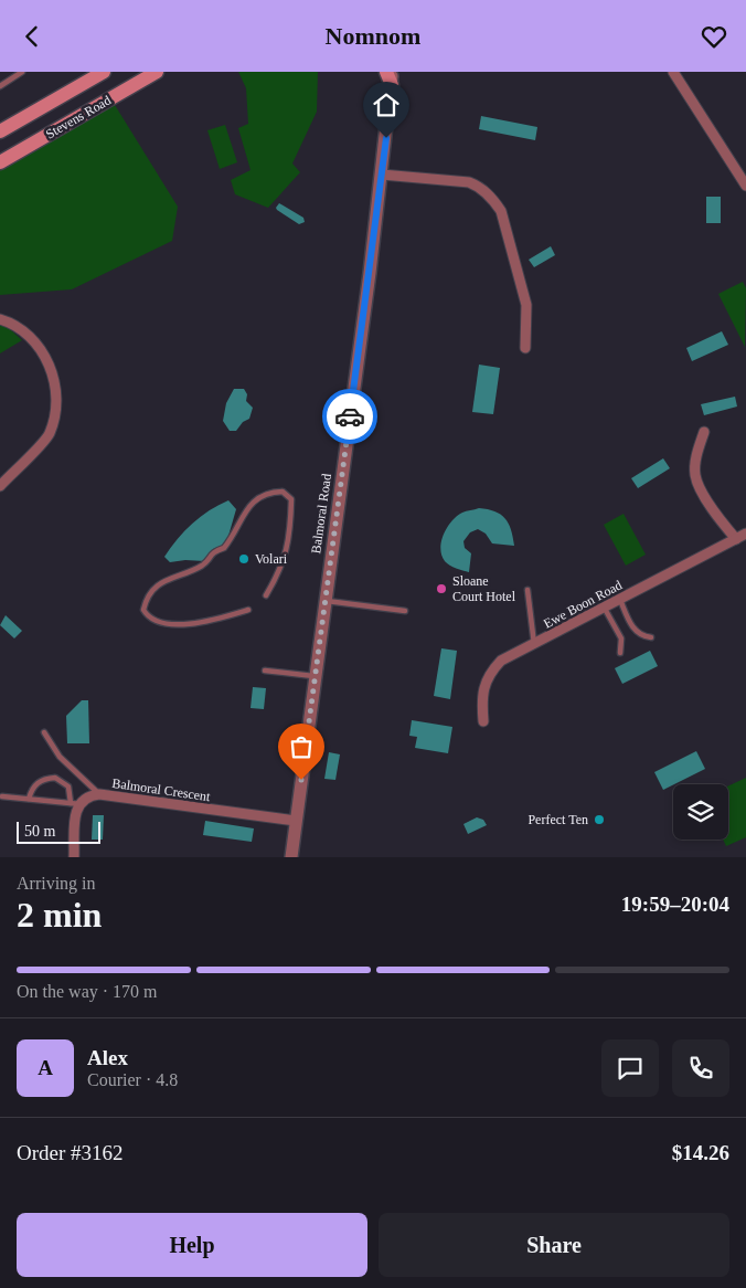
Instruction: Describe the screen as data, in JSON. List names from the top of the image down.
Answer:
{
  "streets": {
    "main road": ["Stevens Road"],
    "street": ["Balmoral Road", "Ewe Boon Road", "Balmoral Crescent"]
  },
  "crossings": [
    ["Balmoral Road", "Balmoral Crescent"]
  ],
  "places": ["Volari", "Sloane Court Hotel", "Perfect Ten"],
  "scale_bar": "50 m",
  "page": {
    "header": "Nomnom",
    "scale": "50 m",
    "heading": ["2 min", "Arriving in", "19:59–20:04"],
    "panel": [
      "Alex",
      "Courier · 4.8",
      "Order #3162",
      "$14.26"
    ],
    "bar": "On the way · 170 m",
    "round": "A",
    "buttons": ["Help", "Share"]
  }
}
